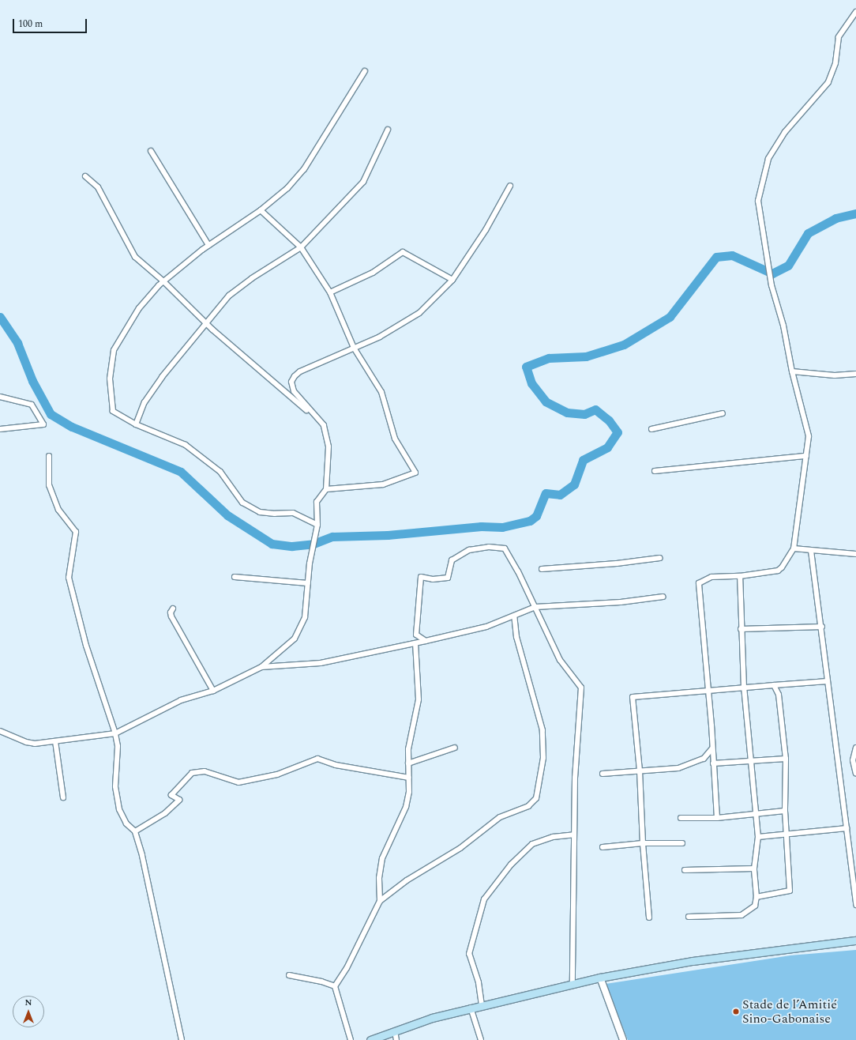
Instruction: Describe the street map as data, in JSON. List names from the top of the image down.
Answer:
{
  "places": ["Stade de l’Amitié Sino-Gabonaise"],
  "scale_bar": "100 m",
  "north": "top"
}
